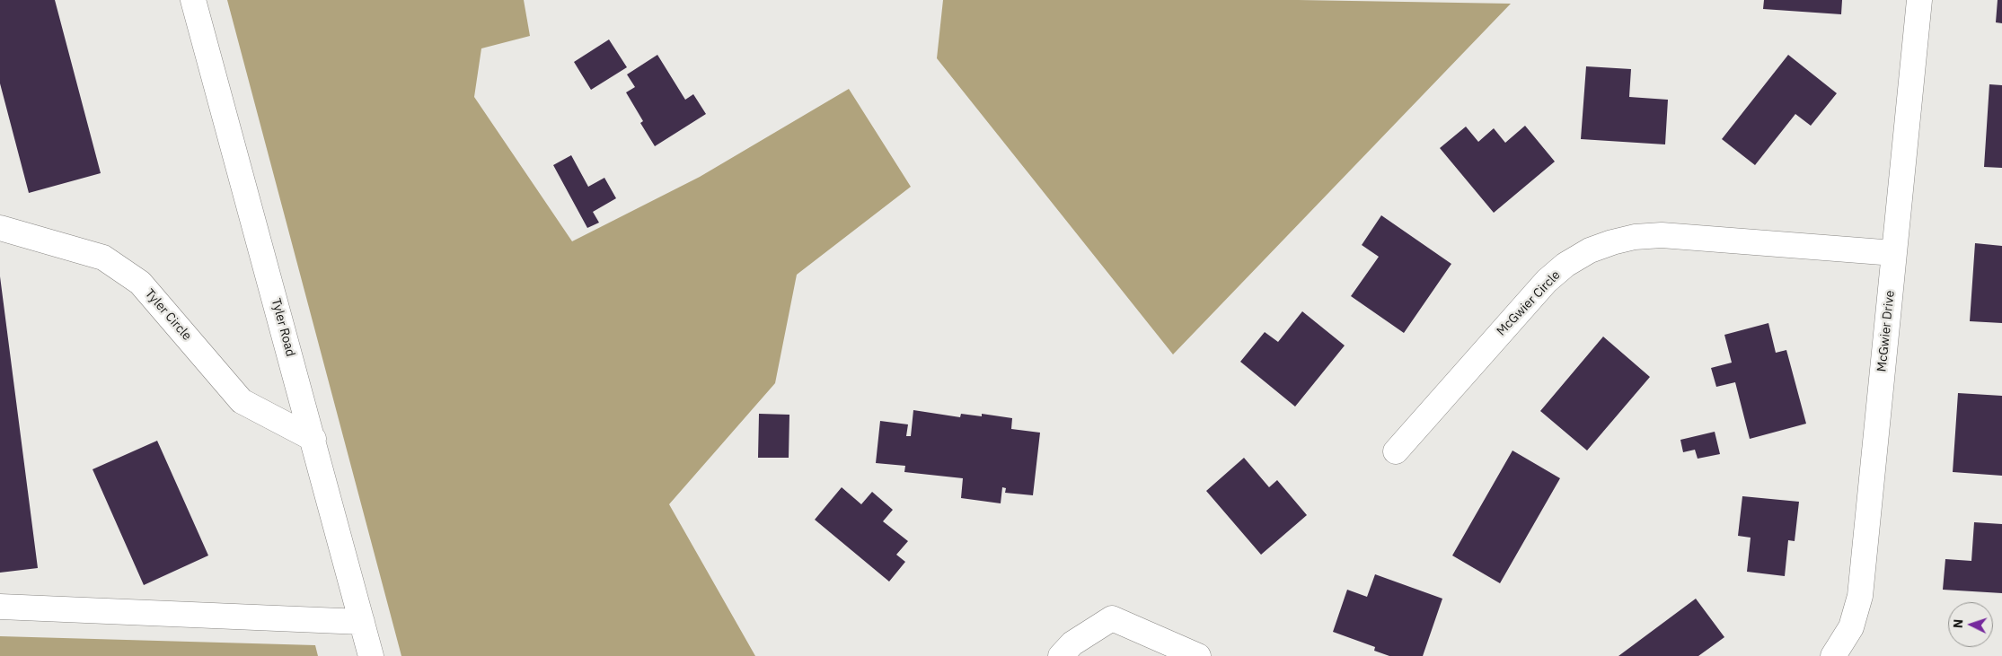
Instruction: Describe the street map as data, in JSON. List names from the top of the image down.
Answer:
{
  "streets": {
    "street": [
      "McGwier Circle",
      "Tyler Circle",
      "Tyler Road",
      "McGwier Drive"
    ]
  },
  "crossings": [
    ["McGwier Circle", "McGwier Drive"],
    ["Tyler Circle", "Tyler Road"]
  ],
  "north": "left"
}
